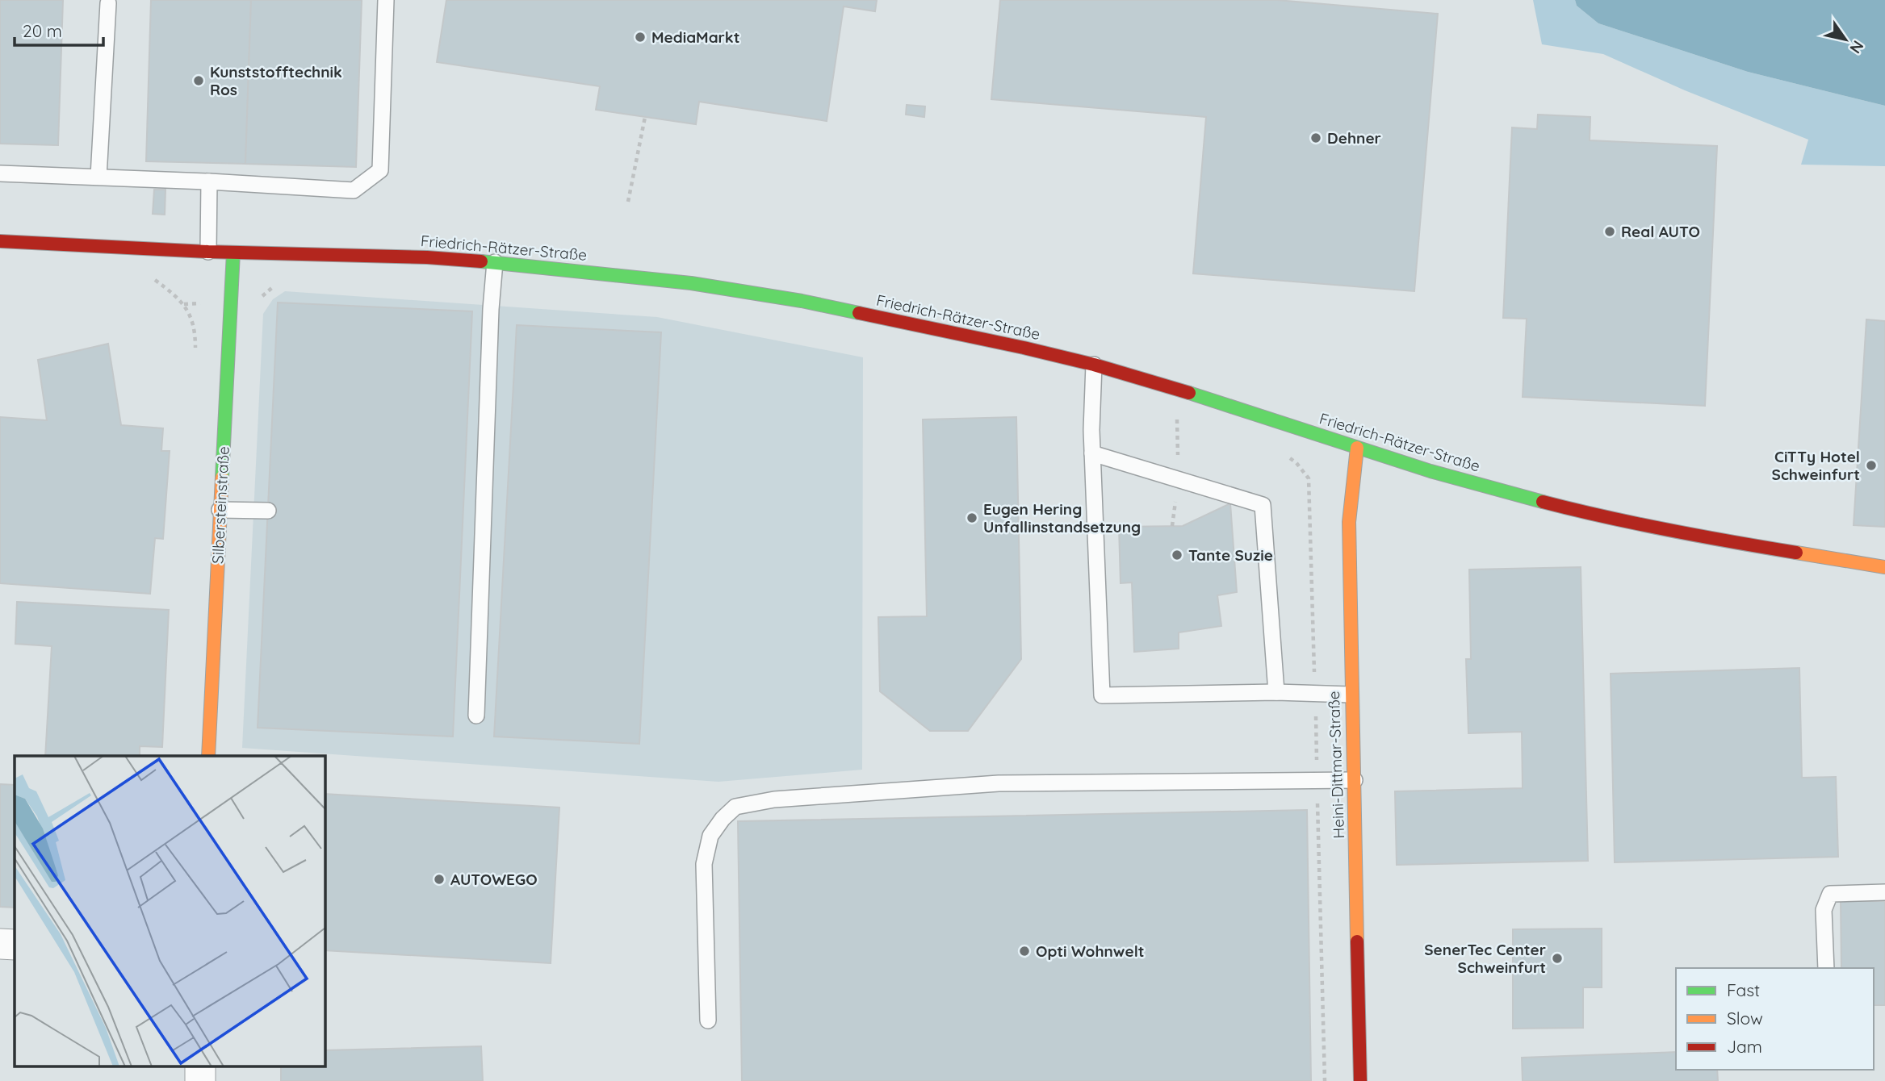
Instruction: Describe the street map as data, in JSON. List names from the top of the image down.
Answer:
{
  "streets": {
    "street": ["Friedrich-Rätzer-Straße", "Silbersteinstraße", "Heini-Dittmar-Straße"]
  },
  "crossings": [
    ["Friedrich-Rätzer-Straße", "Silbersteinstraße"],
    ["Friedrich-Rätzer-Straße", "Heini-Dittmar-Straße"]
  ],
  "places": [
    "MediaMarkt",
    "Kunststofftechnik Ros",
    "Dehner",
    "Real AUTO",
    "CiTTy Hotel Schweinfurt",
    "Eugen Hering Unfallinstandsetzung",
    "Tante Suzie",
    "AUTOWEGO",
    "Opti Wohnwelt",
    "SenerTec Center Schweinfurt"
  ],
  "legend": ["Fast", "Slow", "Jam"],
  "scale_bar": "20 m",
  "north": "bottom right"
}
